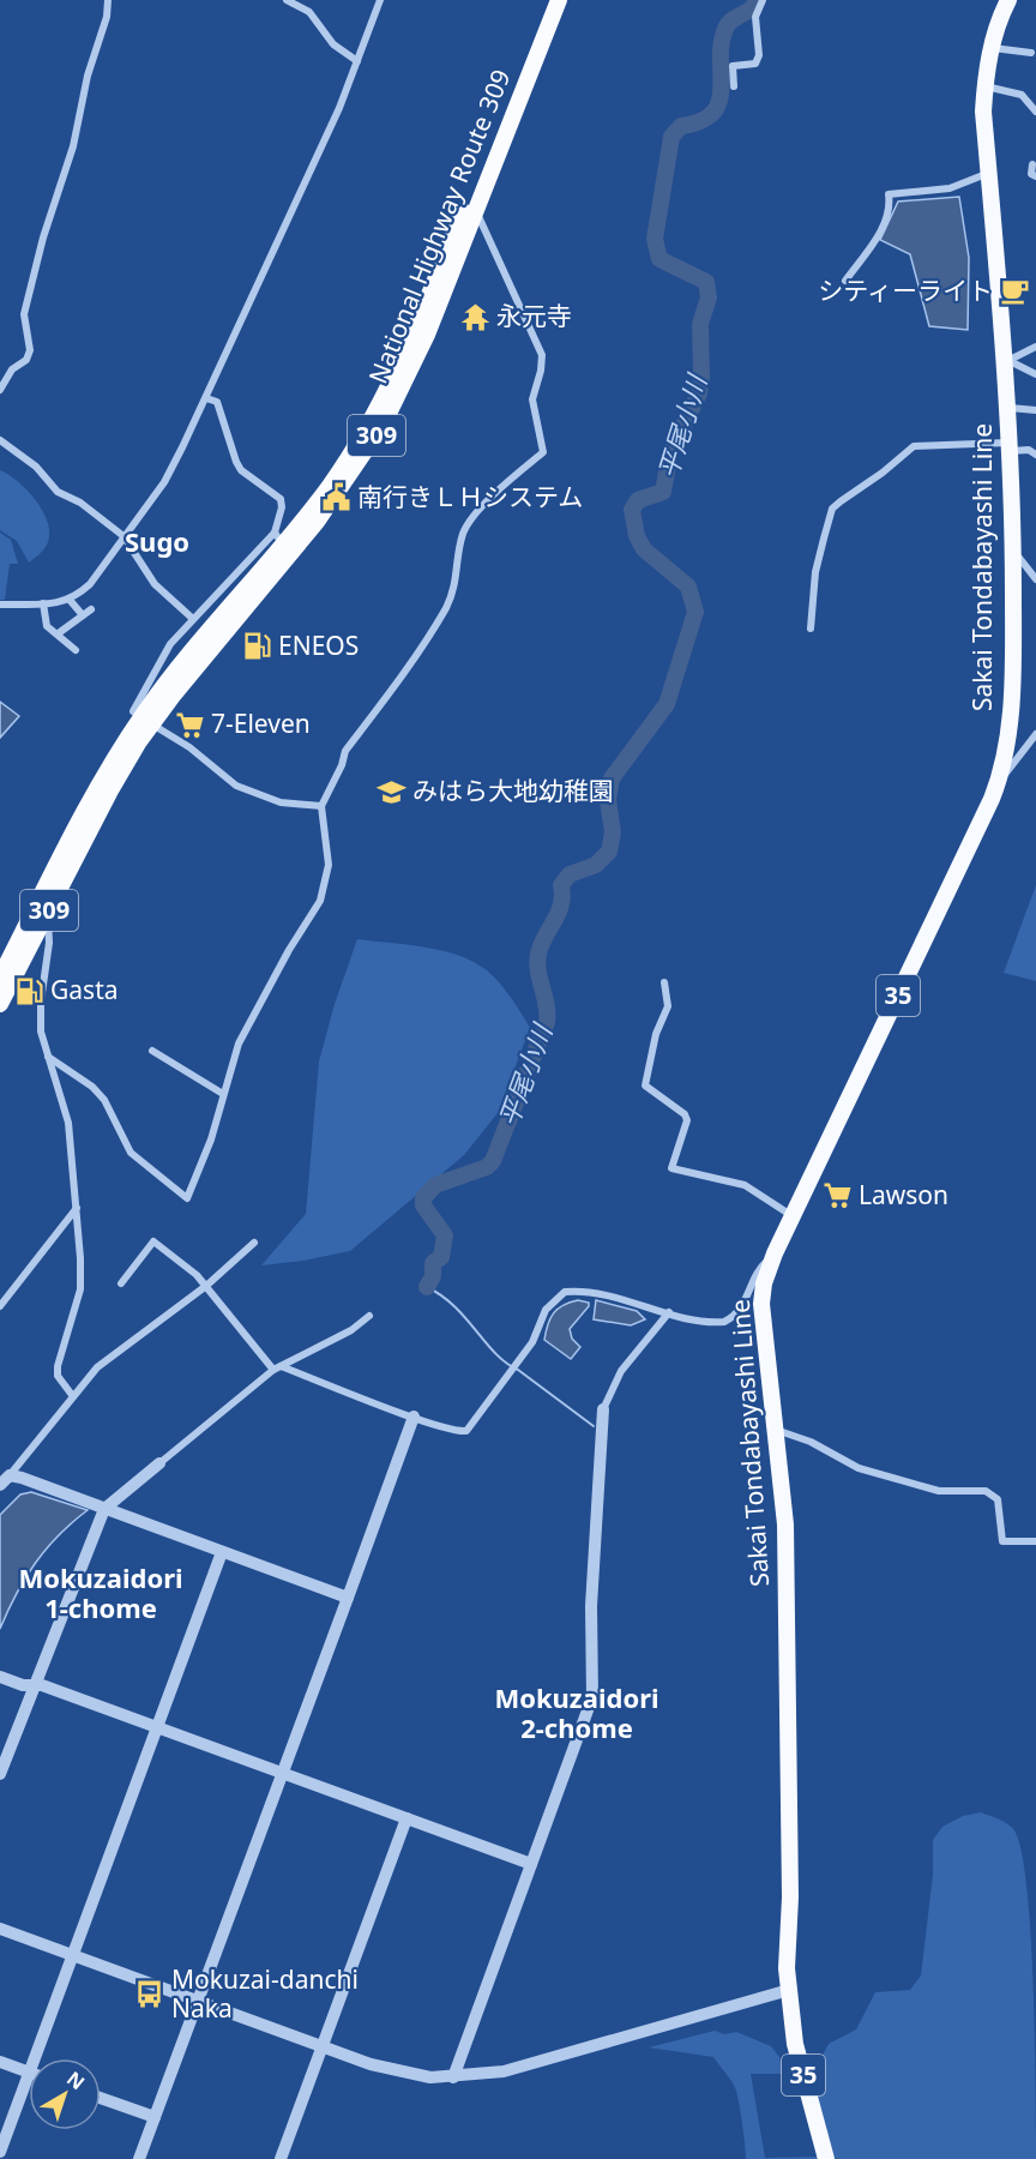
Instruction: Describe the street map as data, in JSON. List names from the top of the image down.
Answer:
{
  "streets": {
    "highway": ["National Highway Route 309", "309"],
    "main road": ["Sakai Tondabayashi Line", "35"]
  },
  "districts": ["Sugo", "Mokuzaidori 1-chome", "Mokuzaidori 2-chome"],
  "water": ["平尾小川"],
  "places": {
    "cafe": ["シティーライト"],
    "temple": ["永元寺"],
    "public building": ["南行きＬＨシステム"],
    "fuel station": ["ENEOS", "Gasta"],
    "supermarket": ["7-Eleven", "Lawson"],
    "school or university": ["みはら大地幼稚園"],
    "bus stop": ["Mokuzai-danchi Naka"]
  },
  "north": "top right"
}
